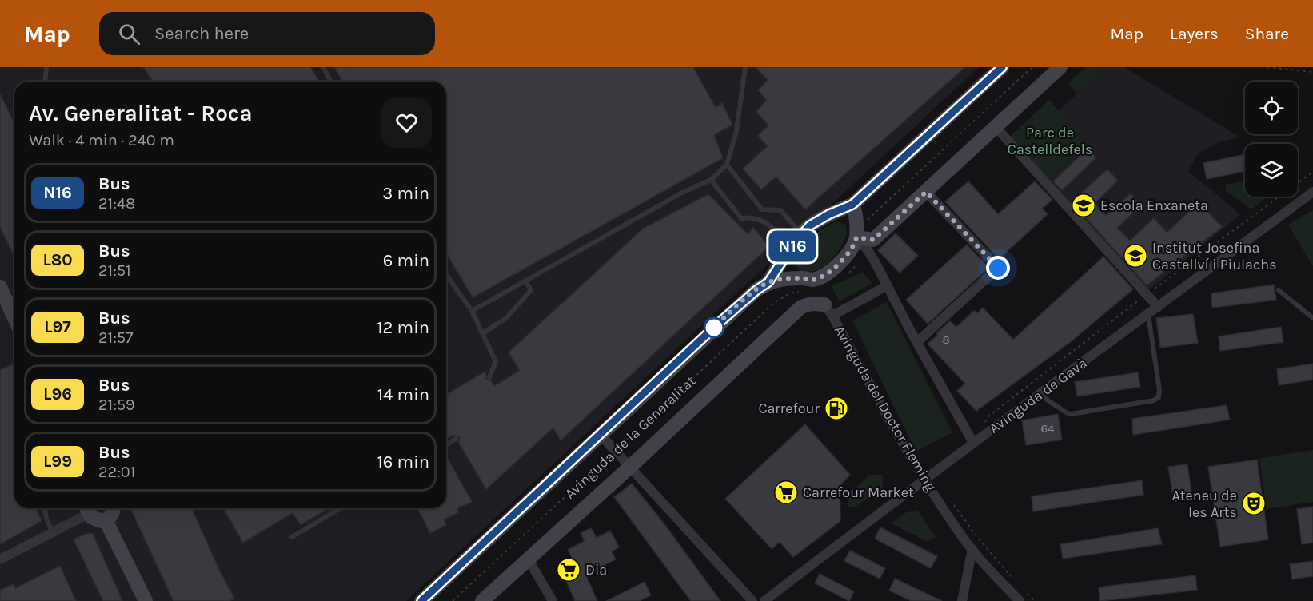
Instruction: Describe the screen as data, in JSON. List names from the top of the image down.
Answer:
{
  "streets": {
    "street": ["Avinguda de Gavà", "Avinguda del Doctor Fleming", "Avinguda de la Generalitat"]
  },
  "crossings": [
    ["Avinguda de Gavà", "Avinguda del Doctor Fleming"]
  ],
  "parks": ["Parc de Castelldefels"],
  "places": {
    "school or university": ["Escola Enxaneta", "Institut Josefina Castellví i Piulachs"],
    "fuel station": ["Carrefour"],
    "supermarket": ["Carrefour Market", "Dia"],
    "theatre": ["Ateneu de les Arts"]
  },
  "lines": ["bus line N16"],
  "house_numbers": ["8", "64"],
  "page": {
    "header": "Map",
    "search": "Search here",
    "nav": ["Map", "Layers", "Share"],
    "on_map": "N16",
    "heading": ["Av. Generalitat - Roca", "Walk · 4 min · 240 m"],
    "list": [
      {
        "mark": "N16",
        "name": "Bus",
        "note": "21:48",
        "value": "3 min"
      },
      {
        "mark": "L80",
        "name": "Bus",
        "note": "21:51",
        "value": "6 min"
      },
      {
        "mark": "L97",
        "name": "Bus",
        "note": "21:57",
        "value": "12 min"
      },
      {
        "mark": "L96",
        "name": "Bus",
        "note": "21:59",
        "value": "14 min"
      },
      {
        "mark": "L99",
        "name": "Bus",
        "note": "22:01",
        "value": "16 min"
      }
    ]
  }
}
